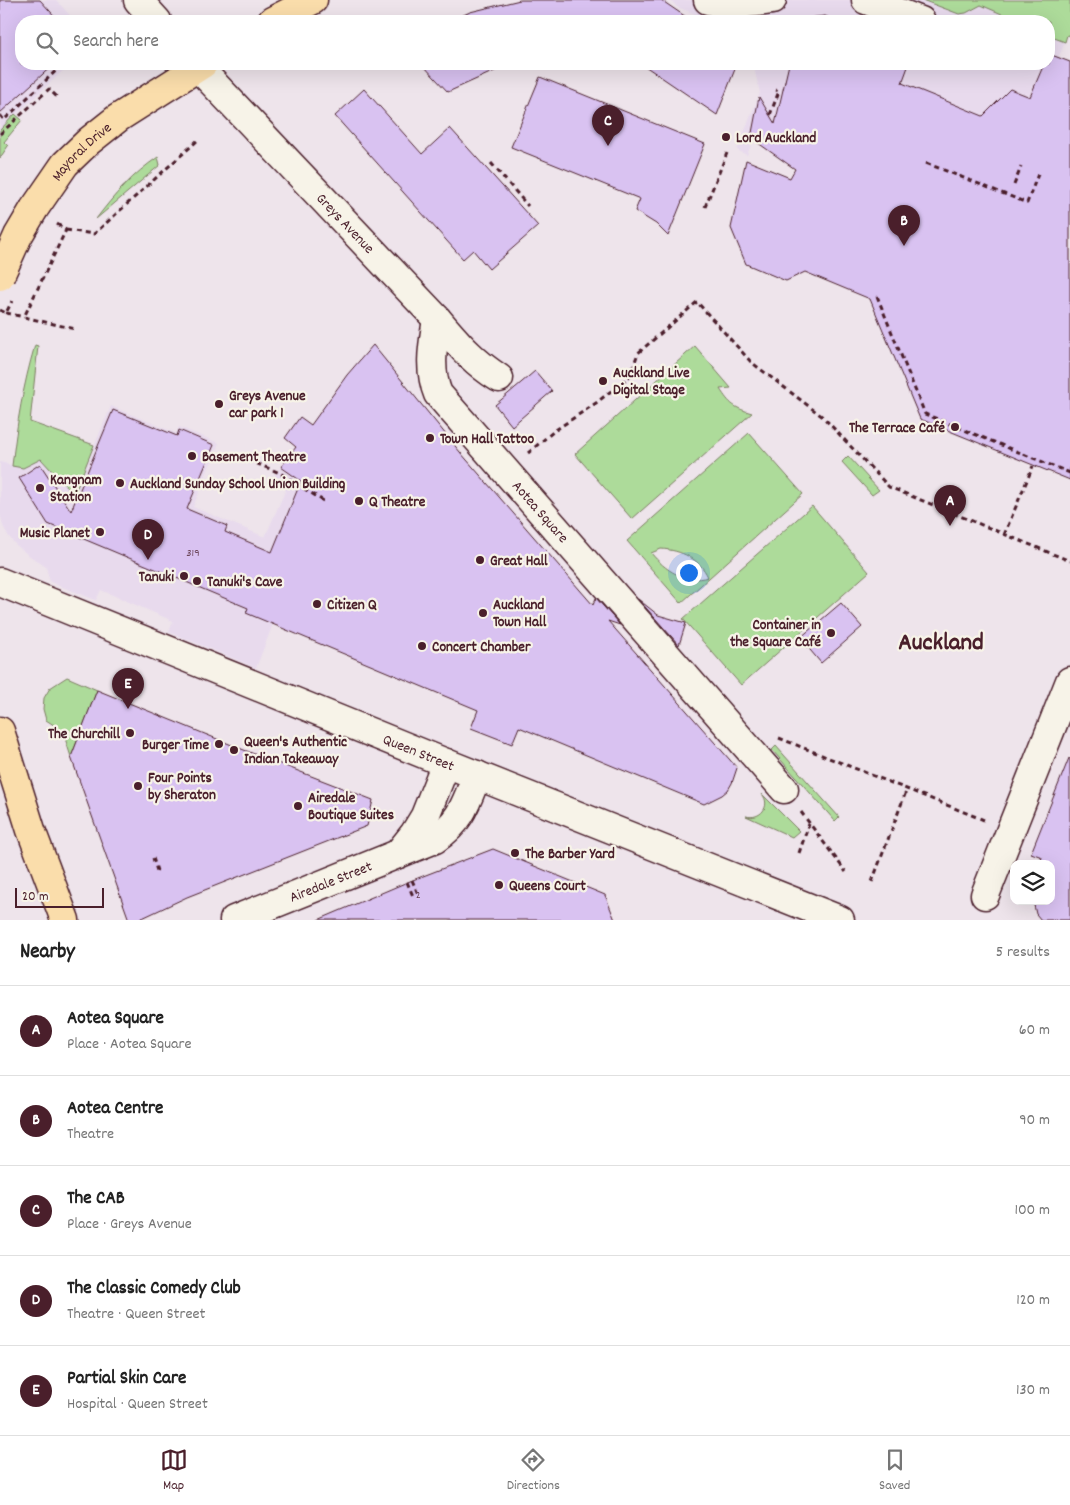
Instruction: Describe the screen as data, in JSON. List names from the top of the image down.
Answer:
{
  "streets": {
    "main road": ["Mayoral Drive"],
    "street": [
      "Greys Avenue",
      "Aotea Square",
      "Queen Street",
      "Airedale Street"
    ]
  },
  "crossings": [
    ["Greys Avenue", "Aotea Square"],
    ["Queen Street", "Airedale Street"]
  ],
  "districts": ["Auckland"],
  "places": [
    "Lord Auckland",
    "Auckland Live Digital Stage",
    "Greys Avenue car park 1",
    "The Terrace Café",
    "Town Hall Tattoo",
    "Basement Theatre",
    "Auckland Sunday School Union Building",
    "Kangnam Station",
    "Q Theatre",
    "Music Planet",
    "Great Hall",
    "Tanuki",
    "Tanuki's Cave",
    "Citizen Q",
    "Auckland Town Hall",
    "Container in the Square Café",
    "Concert Chamber",
    "The Churchill",
    "Burger Time",
    "Queen's Authentic Indian Takeaway",
    "Four Points by Sheraton",
    "Airedale Boutique Suites",
    "The Barber Yard",
    "Queens Court"
  ],
  "house_numbers": ["319", "2"],
  "scale_bar": "20 m",
  "page": {
    "search": "Search here",
    "pins": [
      "C",
      "B",
      "A",
      "D",
      "E"
    ],
    "scale": "20 m",
    "heading": ["Nearby", "5 results"],
    "list": [
      {
        "mark": "A",
        "name": "Aotea Square",
        "note": "Place · Aotea Square",
        "value": "60 m"
      },
      {
        "mark": "B",
        "name": "Aotea Centre",
        "note": "Theatre",
        "value": "90 m"
      },
      {
        "mark": "C",
        "name": "The CAB",
        "note": "Place · Greys Avenue",
        "value": "100 m"
      },
      {
        "mark": "D",
        "name": "The Classic Comedy Club",
        "note": "Theatre · Queen Street",
        "value": "120 m"
      },
      {
        "mark": "E",
        "name": "Partial Skin Care",
        "note": "Hospital · Queen Street",
        "value": "130 m"
      }
    ],
    "nav": ["Map", "Directions", "Saved"]
  }
}
